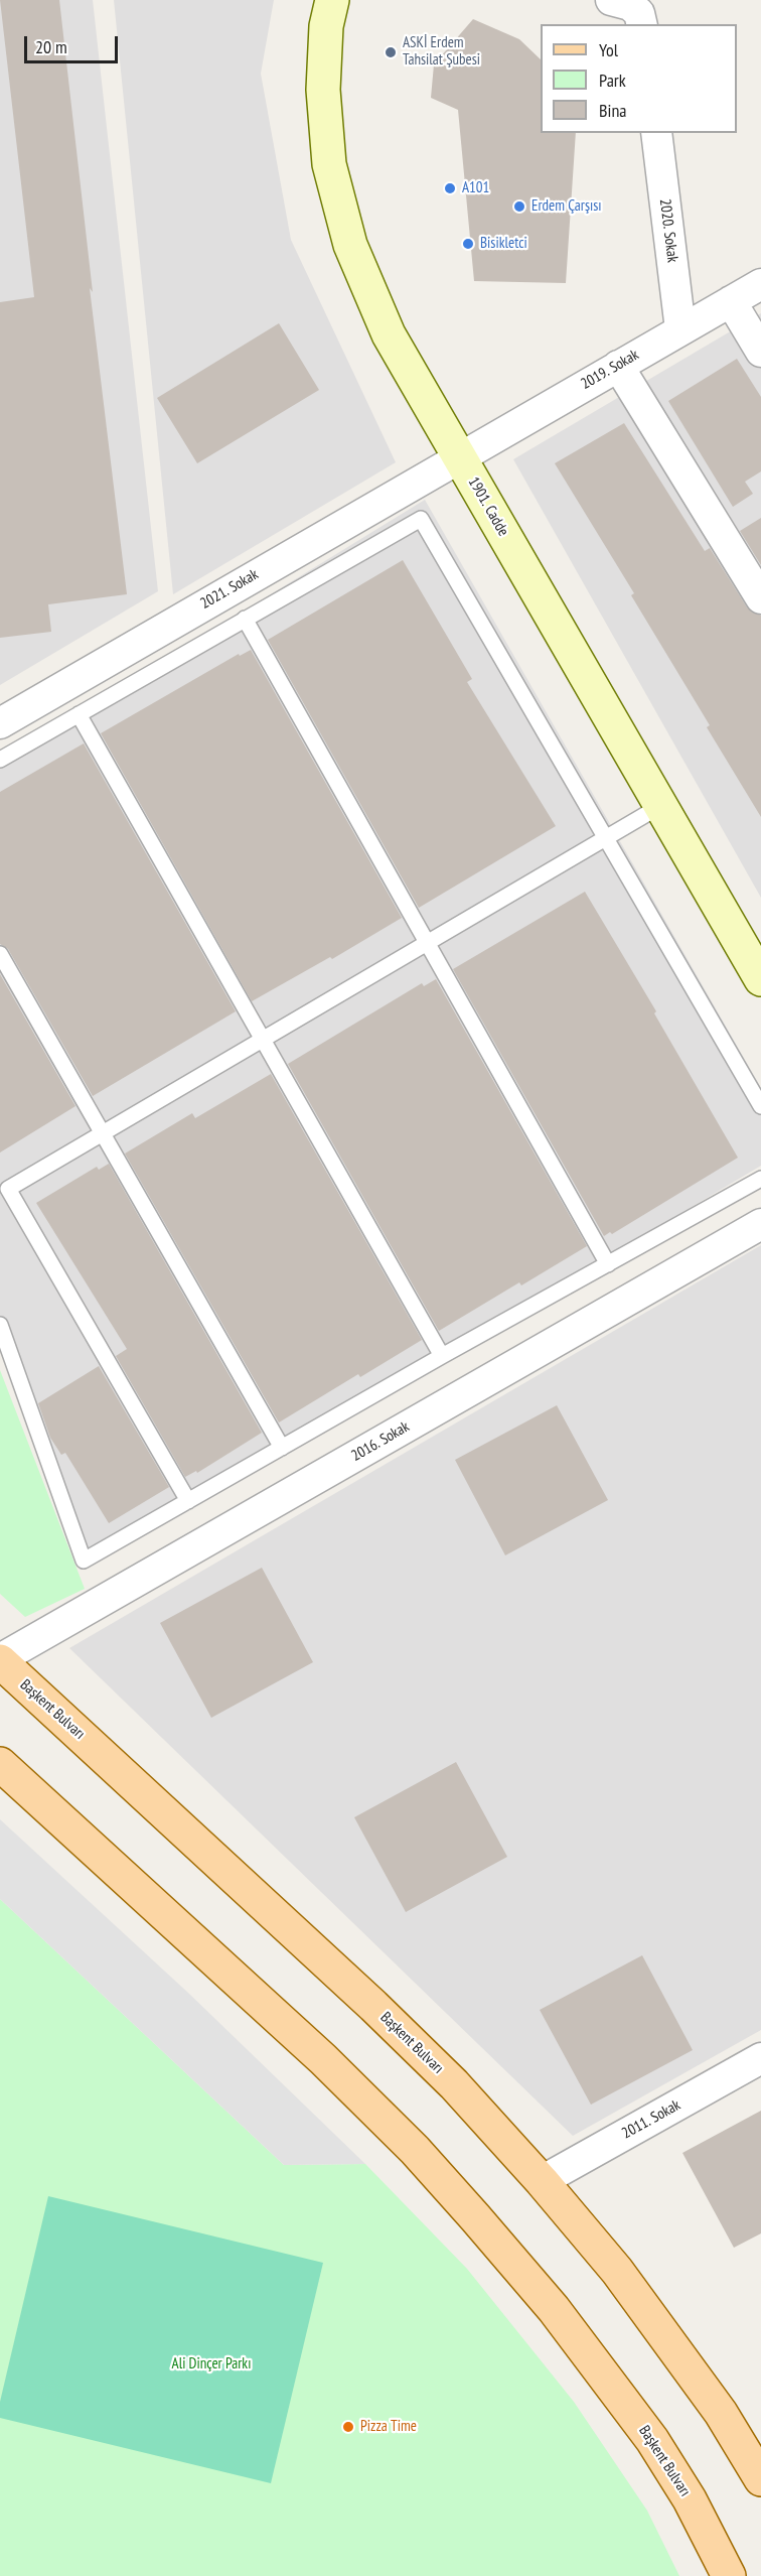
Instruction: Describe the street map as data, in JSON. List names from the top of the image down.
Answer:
{
  "streets": {
    "main road": ["Başkent Bulvarı"],
    "street": [
      "2020. Sokak",
      "2019. Sokak",
      "1901. Cadde",
      "2021. Sokak",
      "2016. Sokak",
      "2011. Sokak"
    ]
  },
  "crossings": [
    ["2020. Sokak", "2019. Sokak"],
    ["2019. Sokak", "1901. Cadde"],
    ["2019. Sokak", "2021. Sokak"],
    ["1901. Cadde", "2021. Sokak"],
    ["2016. Sokak", "Başkent Bulvarı"],
    ["Başkent Bulvarı", "2011. Sokak"]
  ],
  "parks": ["Ali Dinçer Parkı"],
  "places": [
    "ASKİ Erdem Tahsilat Şubesi",
    "A101",
    "Erdem Çarşısı",
    "Bisikletci",
    "Pizza Time"
  ],
  "legend": ["Yol", "Park", "Bina"],
  "scale_bar": "20 m"
}
